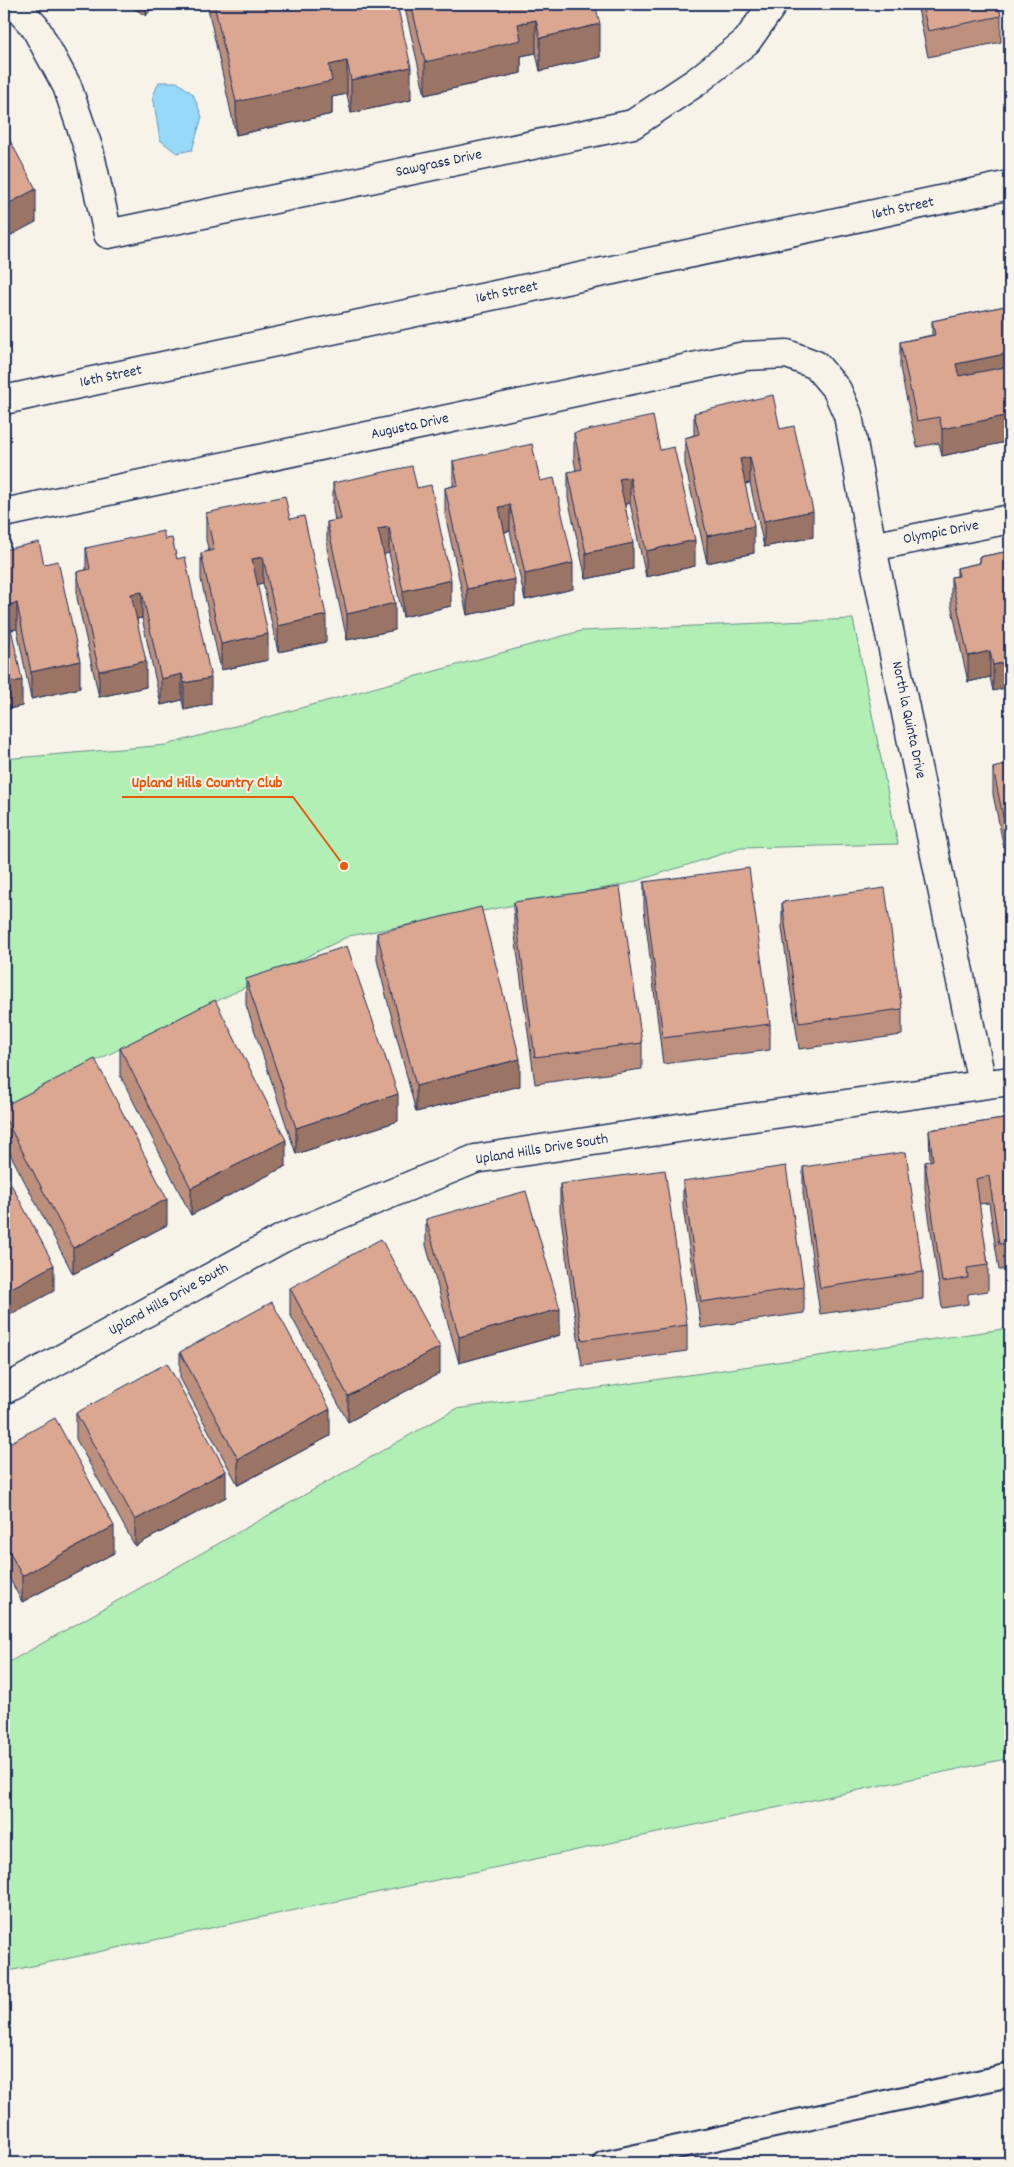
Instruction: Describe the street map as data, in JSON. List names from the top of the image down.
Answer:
{
  "streets": {
    "street": [
      "Sawgrass Drive",
      "16th Street",
      "Augusta Drive",
      "Olympic Drive",
      "North la Quinta Drive",
      "Upland Hills Drive South"
    ]
  },
  "crossings": [
    ["Augusta Drive", "North la Quinta Drive"],
    ["Olympic Drive", "North la Quinta Drive"],
    ["North la Quinta Drive", "Upland Hills Drive South"]
  ],
  "places": ["Upland Hills Country Club"]
}
